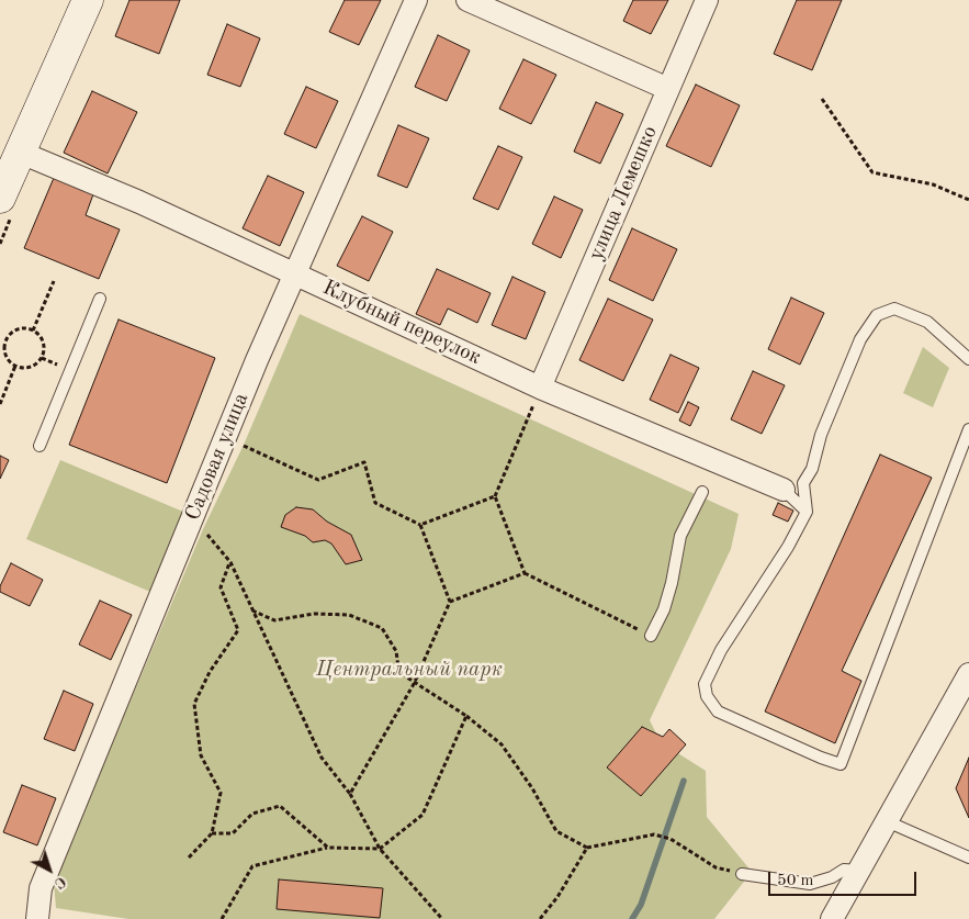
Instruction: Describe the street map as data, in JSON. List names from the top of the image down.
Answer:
{
  "streets": {
    "street": ["улица Лемешко", "Клубный переулок", "Садовая улица"]
  },
  "crossings": [
    ["улица Лемешко", "Клубный переулок"],
    ["Клубный переулок", "Садовая улица"]
  ],
  "parks": ["Центральный парк"],
  "scale_bar": "50 m",
  "north": "bottom right"
}
